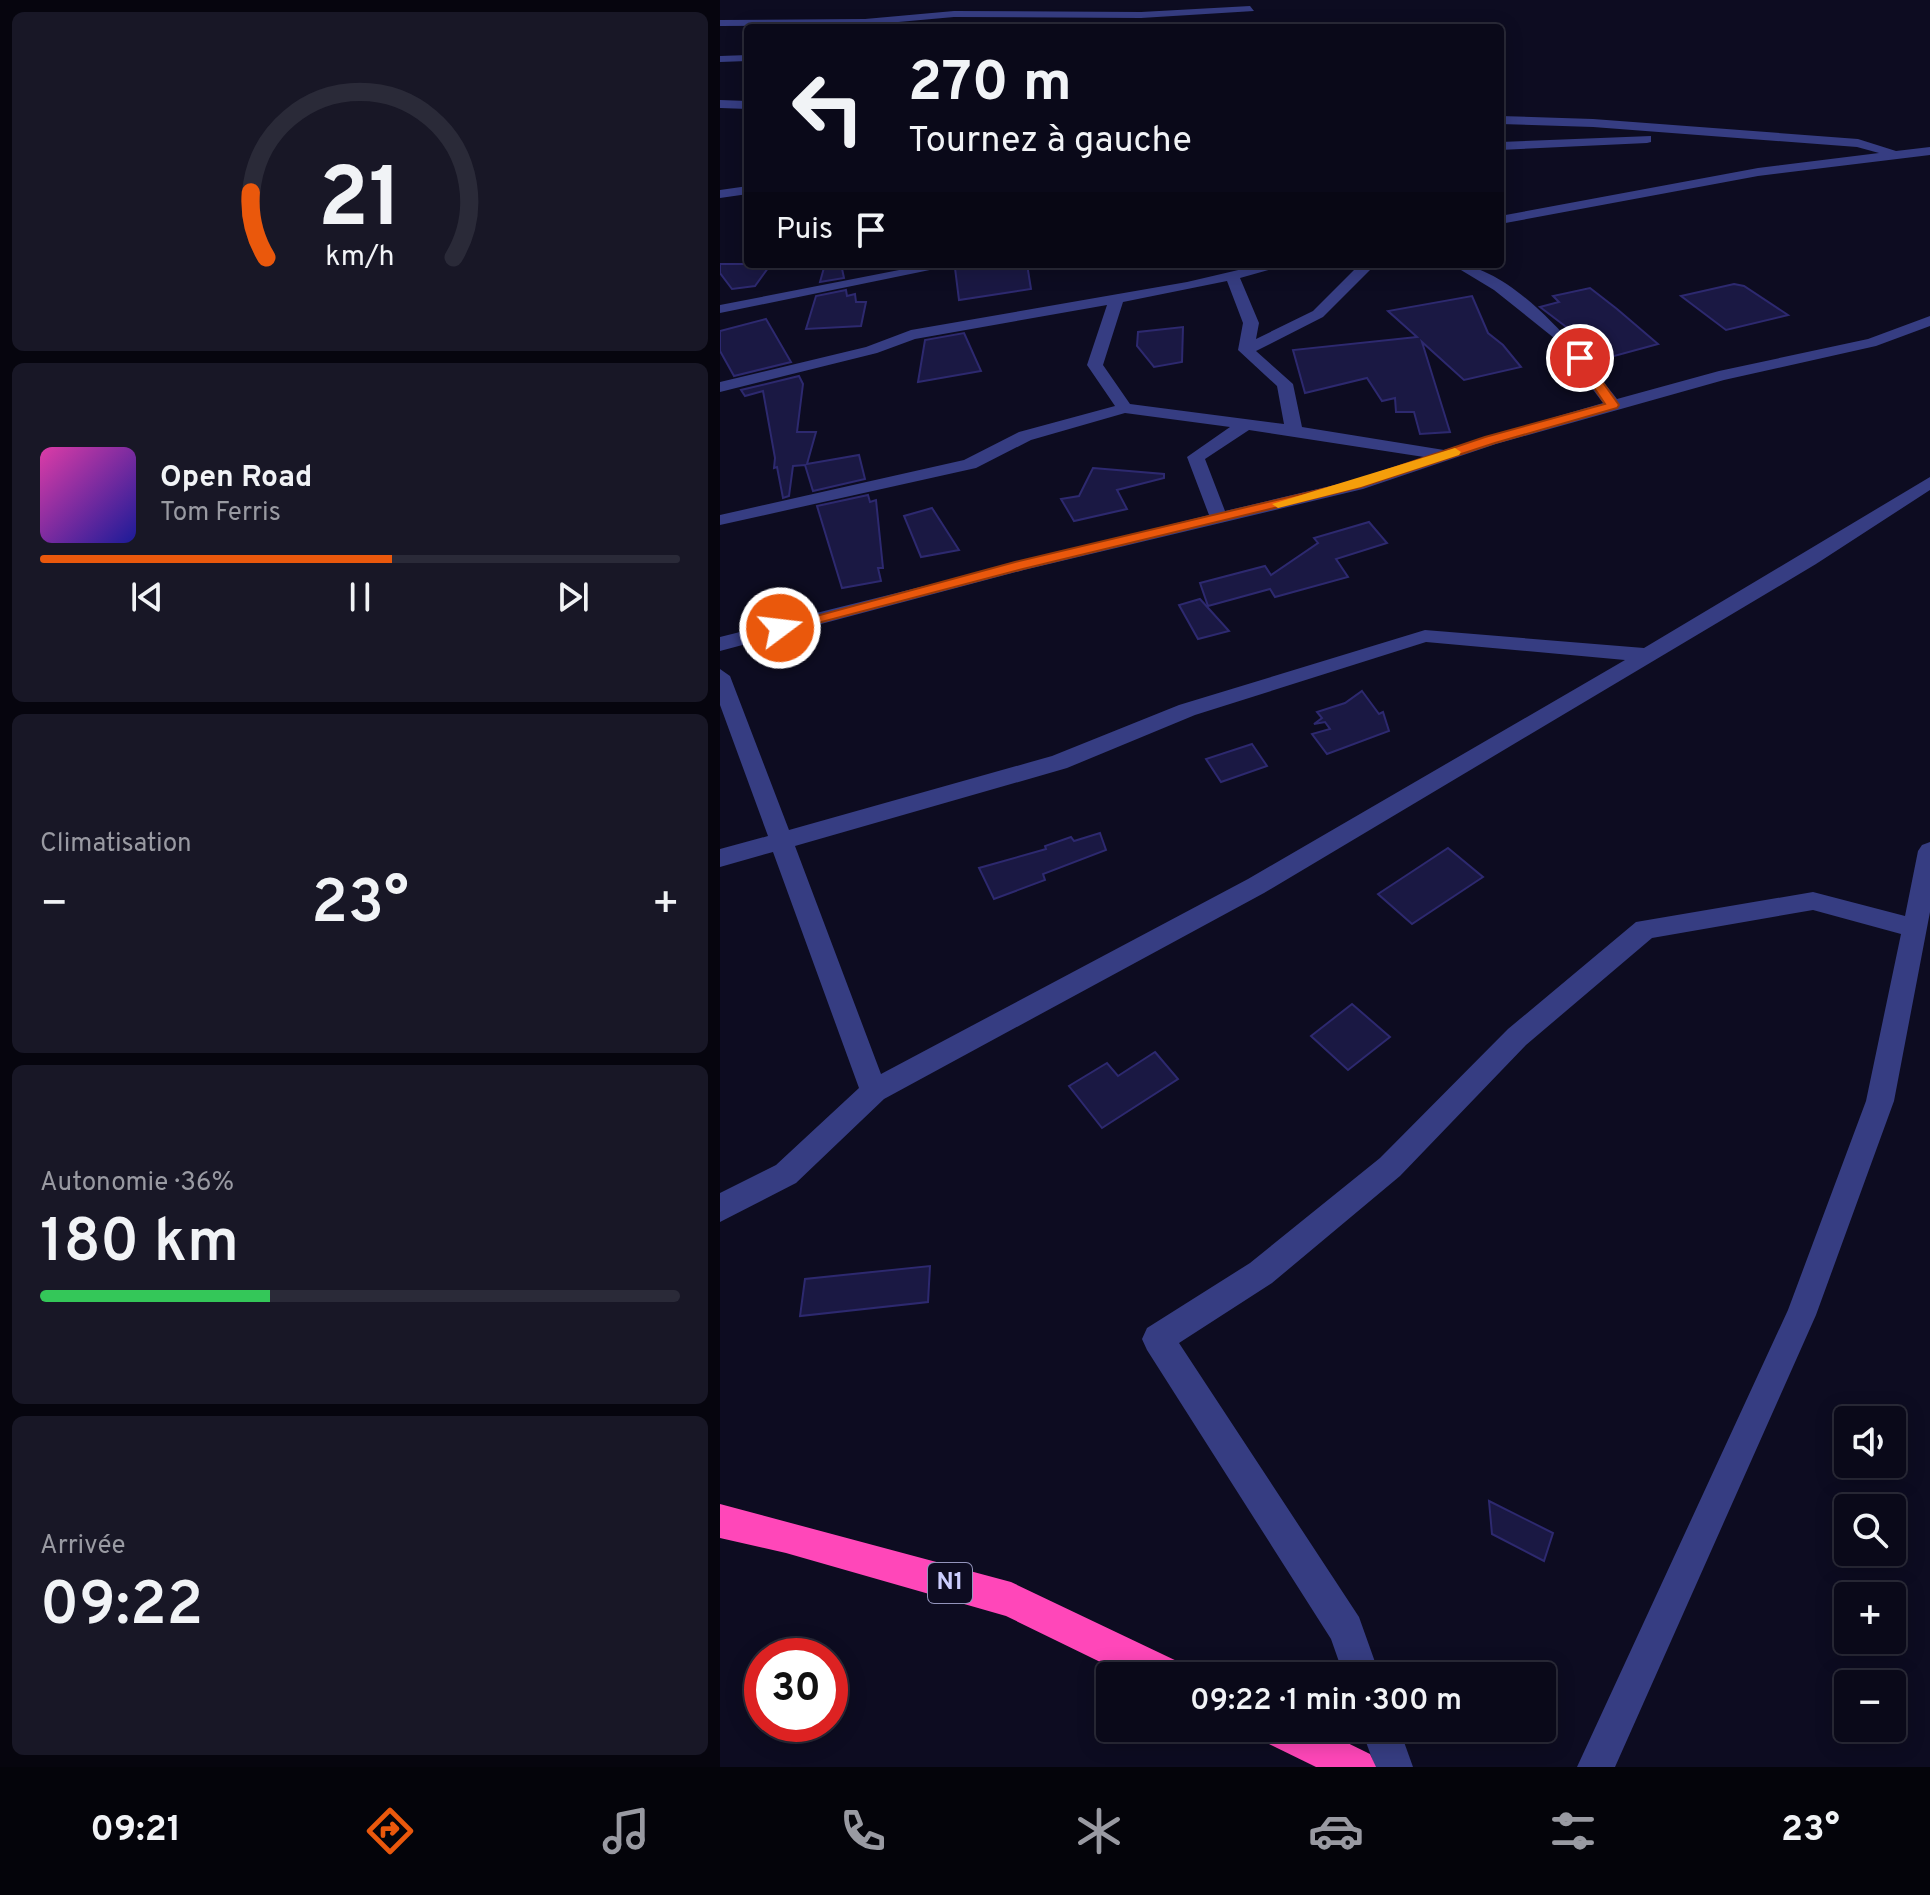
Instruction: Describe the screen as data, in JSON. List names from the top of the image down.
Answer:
{
  "streets": {
    "highway": ["N1"]
  },
  "page": {
    "turn": ["270 m", "Tournez à gauche"],
    "then": "Puis",
    "song": ["Open Road", "Tom Ferris"],
    "tile": [
      "Climatisation",
      ["Autonomie · 36%", "180 km"],
      ["Arrivée", "09:22"]
    ],
    "heat": ["−", "23°", "+"],
    "map_buttons": ["+", "−"],
    "limit": "30",
    "trip": "09:22 · 1 min · 300 m",
    "tabs": ["09:21", "23°"],
    "gauge": ["21", "km/h"]
  }
}
